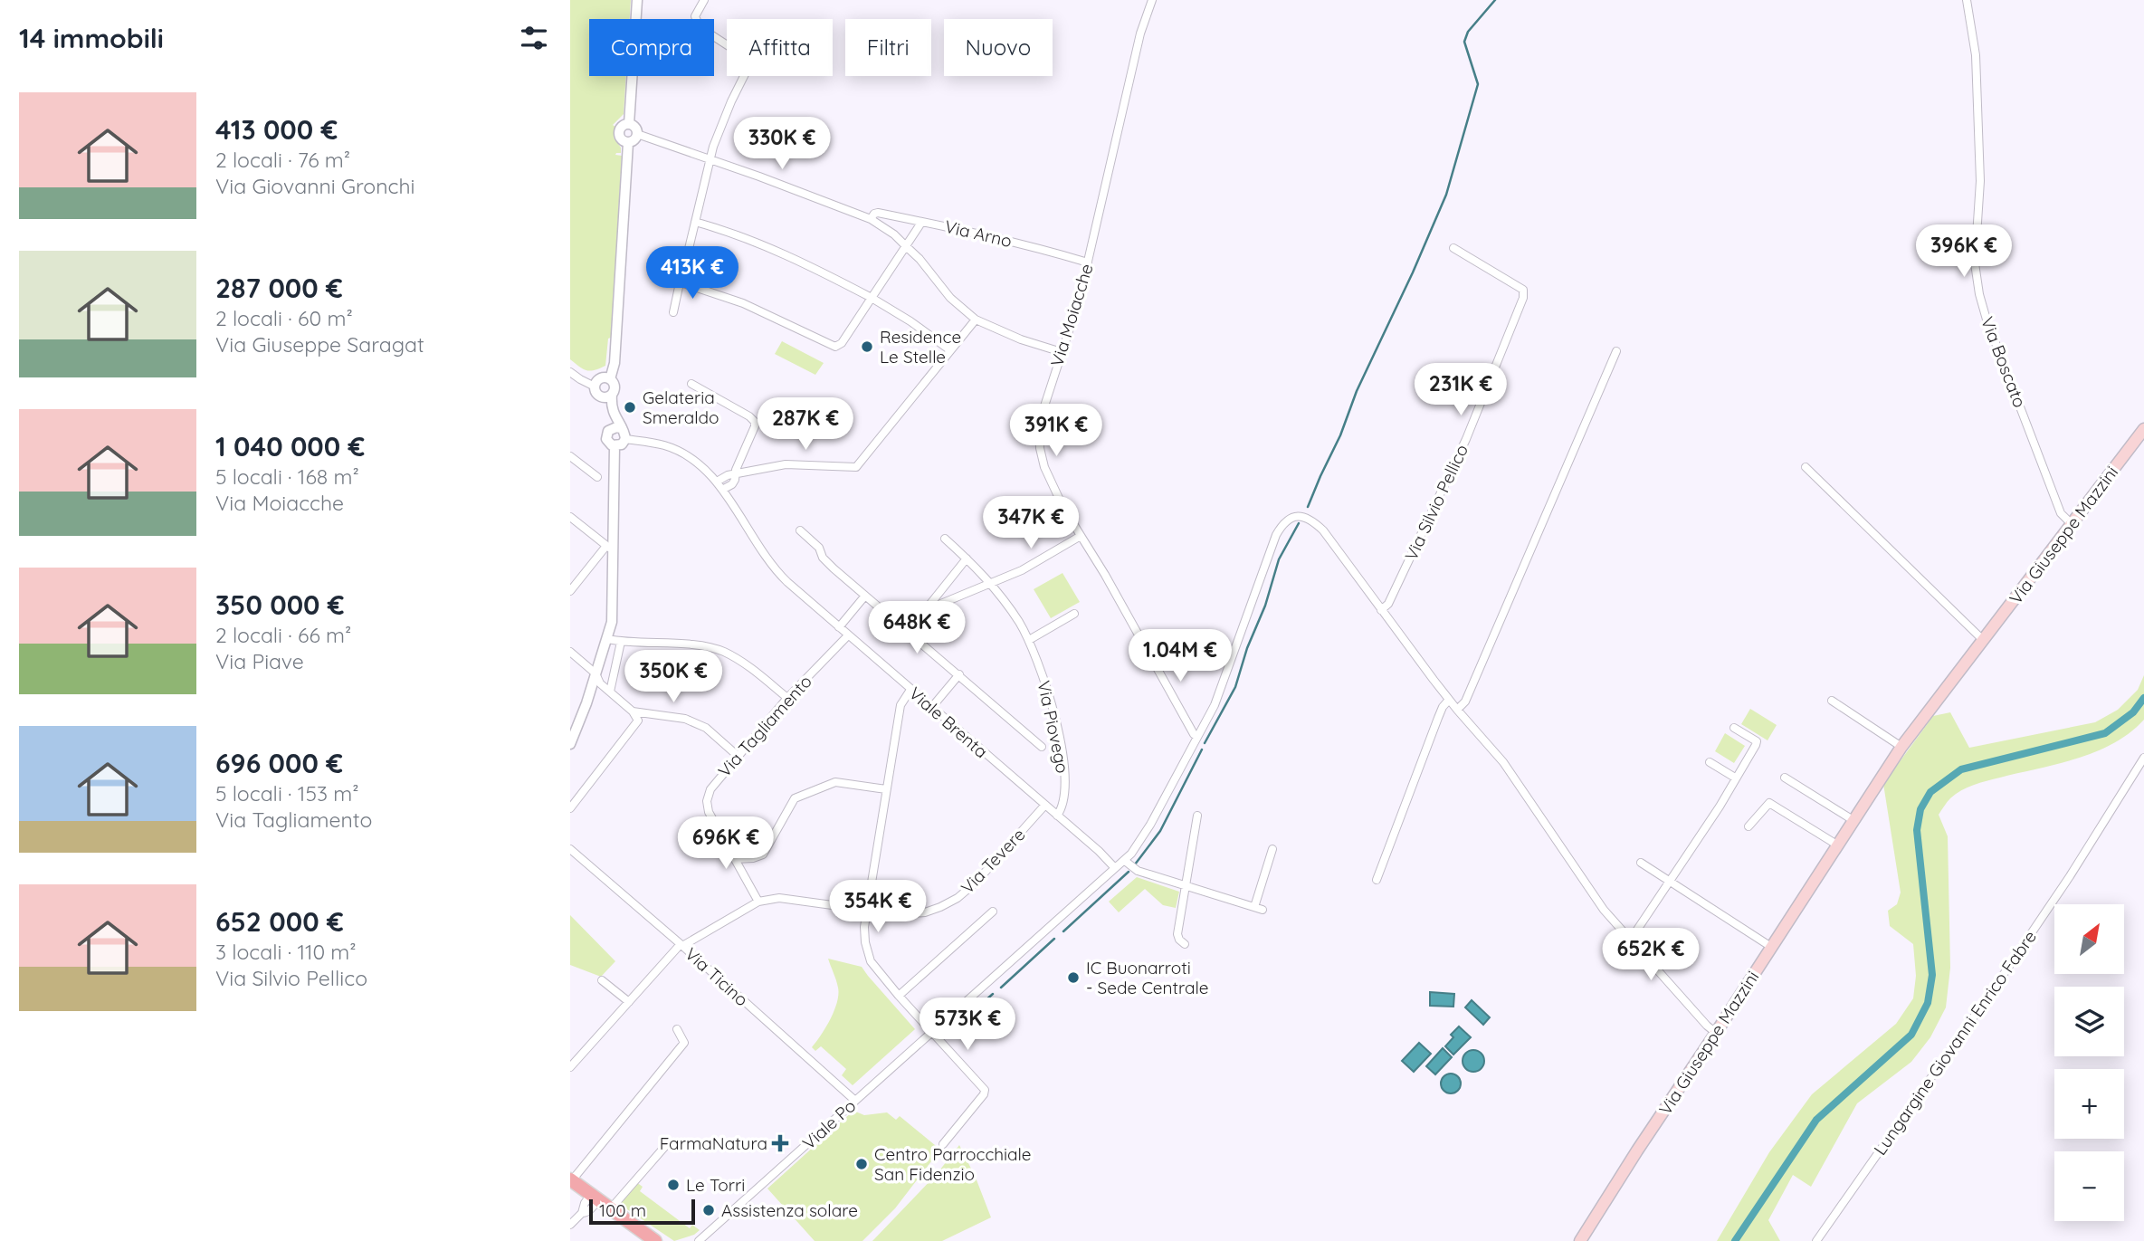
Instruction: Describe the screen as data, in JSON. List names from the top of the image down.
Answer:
{
  "streets": {
    "main road": ["Via Giuseppe Mazzini"],
    "street": [
      "Via Arno",
      "Via Moiacche",
      "Via Boscato",
      "Via Silvio Pellico",
      "Viale Brenta",
      "Via Tagliamento",
      "Via Piovego",
      "Via Tevere",
      "Via Ticino",
      "Lungargine Giovanni Enrico Fabre",
      "Viale Po"
    ]
  },
  "crossings": [
    ["Via Arno", "Via Moiacche"],
    ["Via Moiacche", "Viale Po"],
    ["Via Boscato", "Via Giuseppe Mazzini"],
    ["Viale Brenta", "Via Tagliamento"],
    ["Viale Brenta", "Via Piovego"],
    ["Viale Brenta", "Via Tevere"],
    ["Viale Brenta", "Viale Po"],
    ["Via Tagliamento", "Via Tevere"],
    ["Via Tevere", "Via Ticino"],
    ["Via Ticino", "Viale Po"]
  ],
  "places": {
    "other": [
      "Residence Le Stelle",
      "Gelateria Smeraldo",
      "IC Buonarroti - Sede Centrale",
      "Centro Parrocchiale San Fidenzio",
      "Le Torri",
      "Assistenza solare"
    ],
    "health": ["FarmaNatura"]
  },
  "scale_bar": "100 m",
  "north": "top right",
  "page": {
    "heading": "14 immobili",
    "chip": [
      "Compra",
      "Affitta",
      "Filtri",
      "Nuovo"
    ],
    "list": [
      {
        "name": "413 000 €",
        "note": "2 locali · 76 m² · Via Giovanni Gronchi"
      },
      {
        "name": "287 000 €",
        "note": "2 locali · 60 m² · Via Giuseppe Saragat"
      },
      {
        "name": "1 040 000 €",
        "note": "5 locali · 168 m² · Via Moiacche"
      },
      {
        "name": "350 000 €",
        "note": "2 locali · 66 m² · Via Piave"
      },
      {
        "name": "696 000 €",
        "note": "5 locali · 153 m² · Via Tagliamento"
      },
      {
        "name": "652 000 €",
        "note": "3 locali · 110 m² · Via Silvio Pellico"
      }
    ],
    "price": [
      "330K €",
      "396K €",
      "413K €",
      "231K €",
      "287K €",
      "391K €",
      "347K €",
      "648K €",
      "1.04M €",
      "350K €",
      "696K €",
      "354K €",
      "652K €",
      "573K €"
    ],
    "map_buttons": ["+", "−"],
    "scale": "100 m"
  }
}
